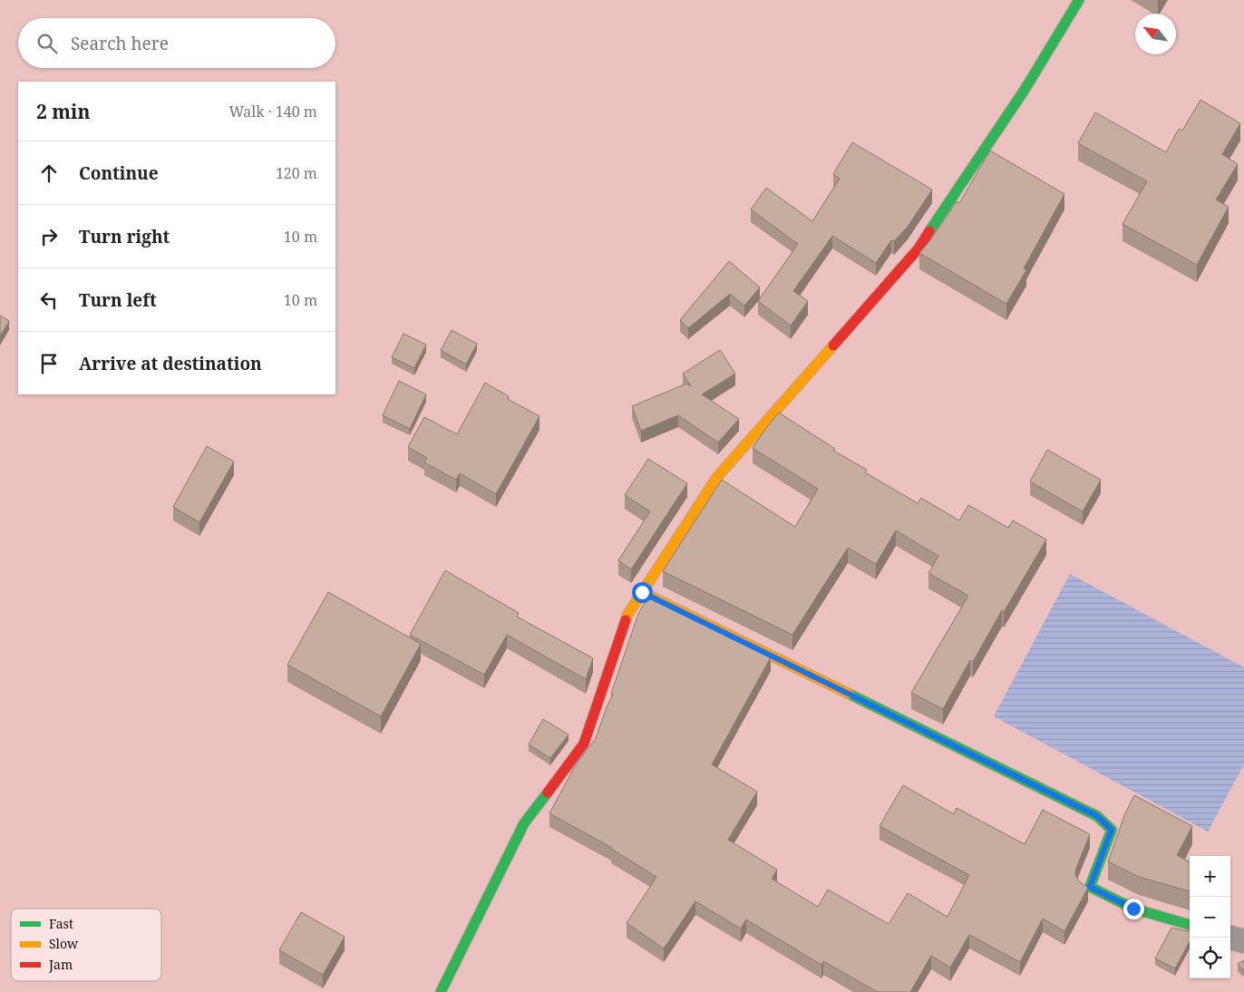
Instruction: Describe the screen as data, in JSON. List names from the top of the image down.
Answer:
{
  "legend": ["Fast", "Slow", "Jam"],
  "north": "top left",
  "page": {
    "search": "Search here",
    "heading": ["2 min", "Walk · 140 m"],
    "list": [
      ["Continue", "120 m"],
      ["Turn right", "10 m"],
      ["Turn left", "10 m"],
      "Arrive at destination"
    ],
    "map_buttons": ["+", "−"]
  }
}
